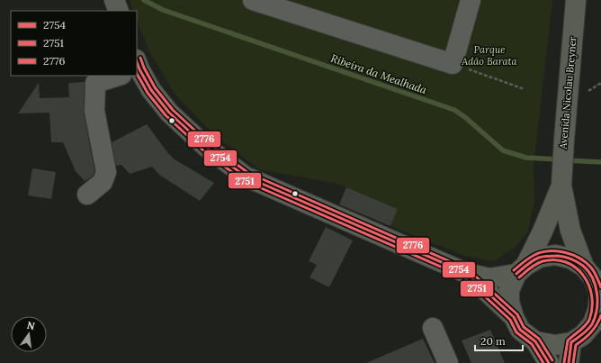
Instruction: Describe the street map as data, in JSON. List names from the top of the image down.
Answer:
{
  "streets": {
    "main road": ["Avenida Nicolau Breyner"]
  },
  "water": ["Ribeira da Mealhada"],
  "parks": ["Parque Adão Barata"],
  "lines": ["transit line 2776", "transit line 2754", "transit line 2751"],
  "legend": ["2754", "2751", "2776"],
  "scale_bar": "20 m",
  "north": "top"
}
